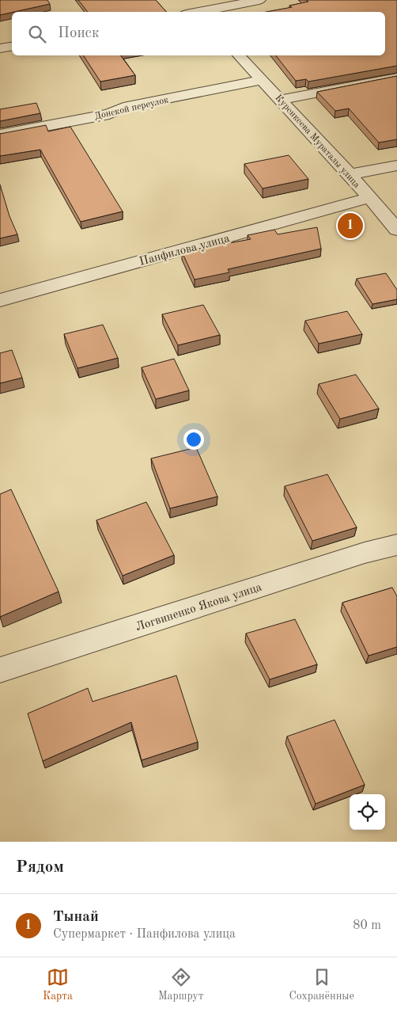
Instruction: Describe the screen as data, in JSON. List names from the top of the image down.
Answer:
{
  "streets": {
    "street": [
      "Донской переулок",
      "Куренкеева Мураталы улица",
      "Панфилова улица",
      "Логвиненко Якова улица"
    ]
  },
  "crossings": [
    ["Донской переулок", "Куренкеева Мураталы улица"],
    ["Куренкеева Мураталы улица", "Панфилова улица"]
  ],
  "page": {
    "search": "Поиск",
    "pins": "1",
    "heading": "Рядом",
    "list": [
      {
        "mark": "1",
        "name": "Тынай",
        "note": "Супермаркет · Панфилова улица",
        "value": "80 m"
      }
    ],
    "nav": ["Карта", "Маршрут", "Сохранённые"]
  }
}
